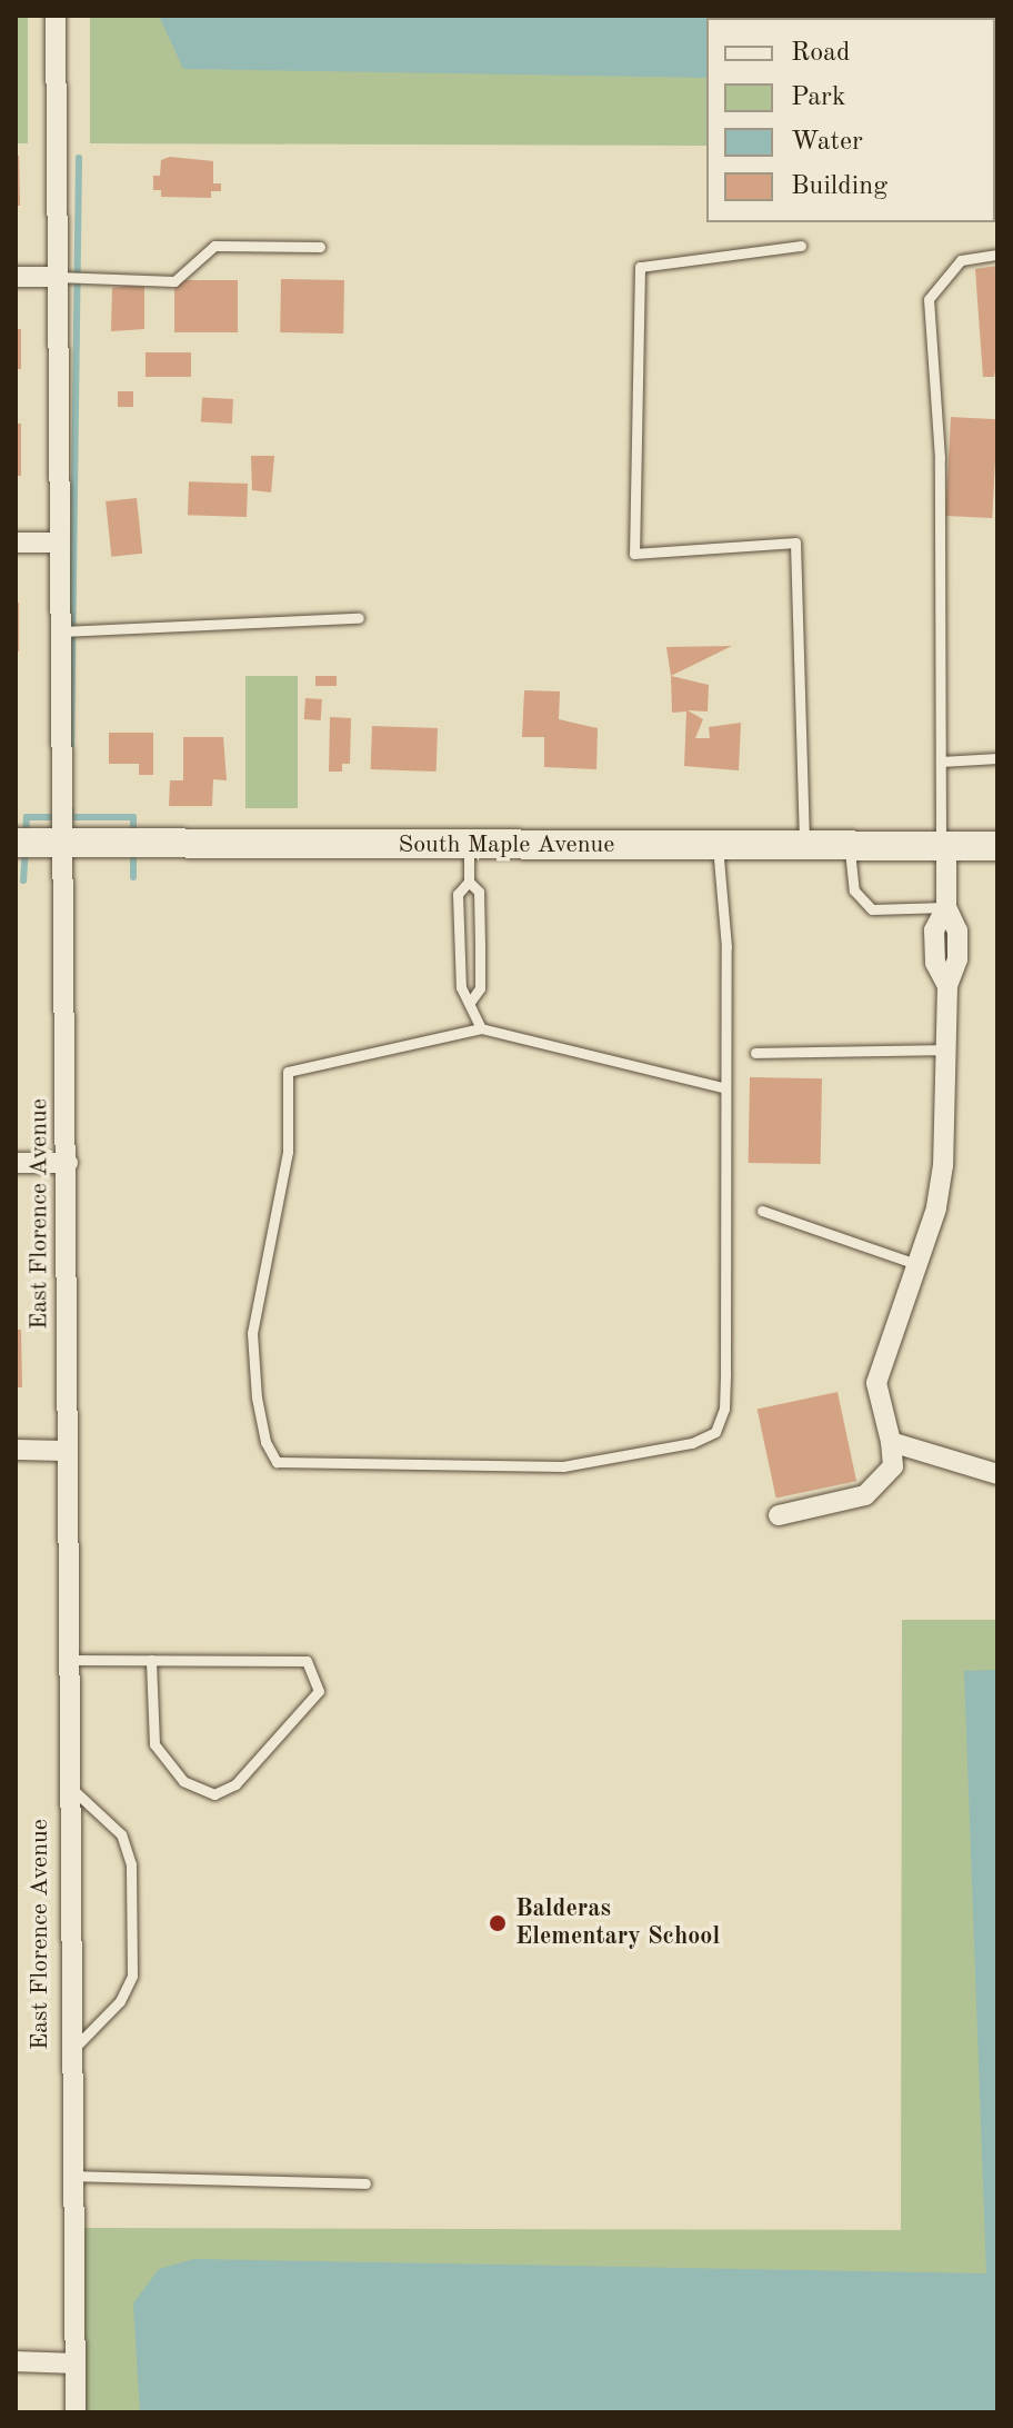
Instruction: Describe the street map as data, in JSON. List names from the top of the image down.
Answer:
{
  "streets": {
    "main road": ["South Maple Avenue"],
    "street": ["East Florence Avenue"]
  },
  "crossings": [
    ["South Maple Avenue", "East Florence Avenue"]
  ],
  "places": ["Balderas Elementary School"],
  "legend": [
    "Road",
    "Park",
    "Water",
    "Building"
  ]
}
